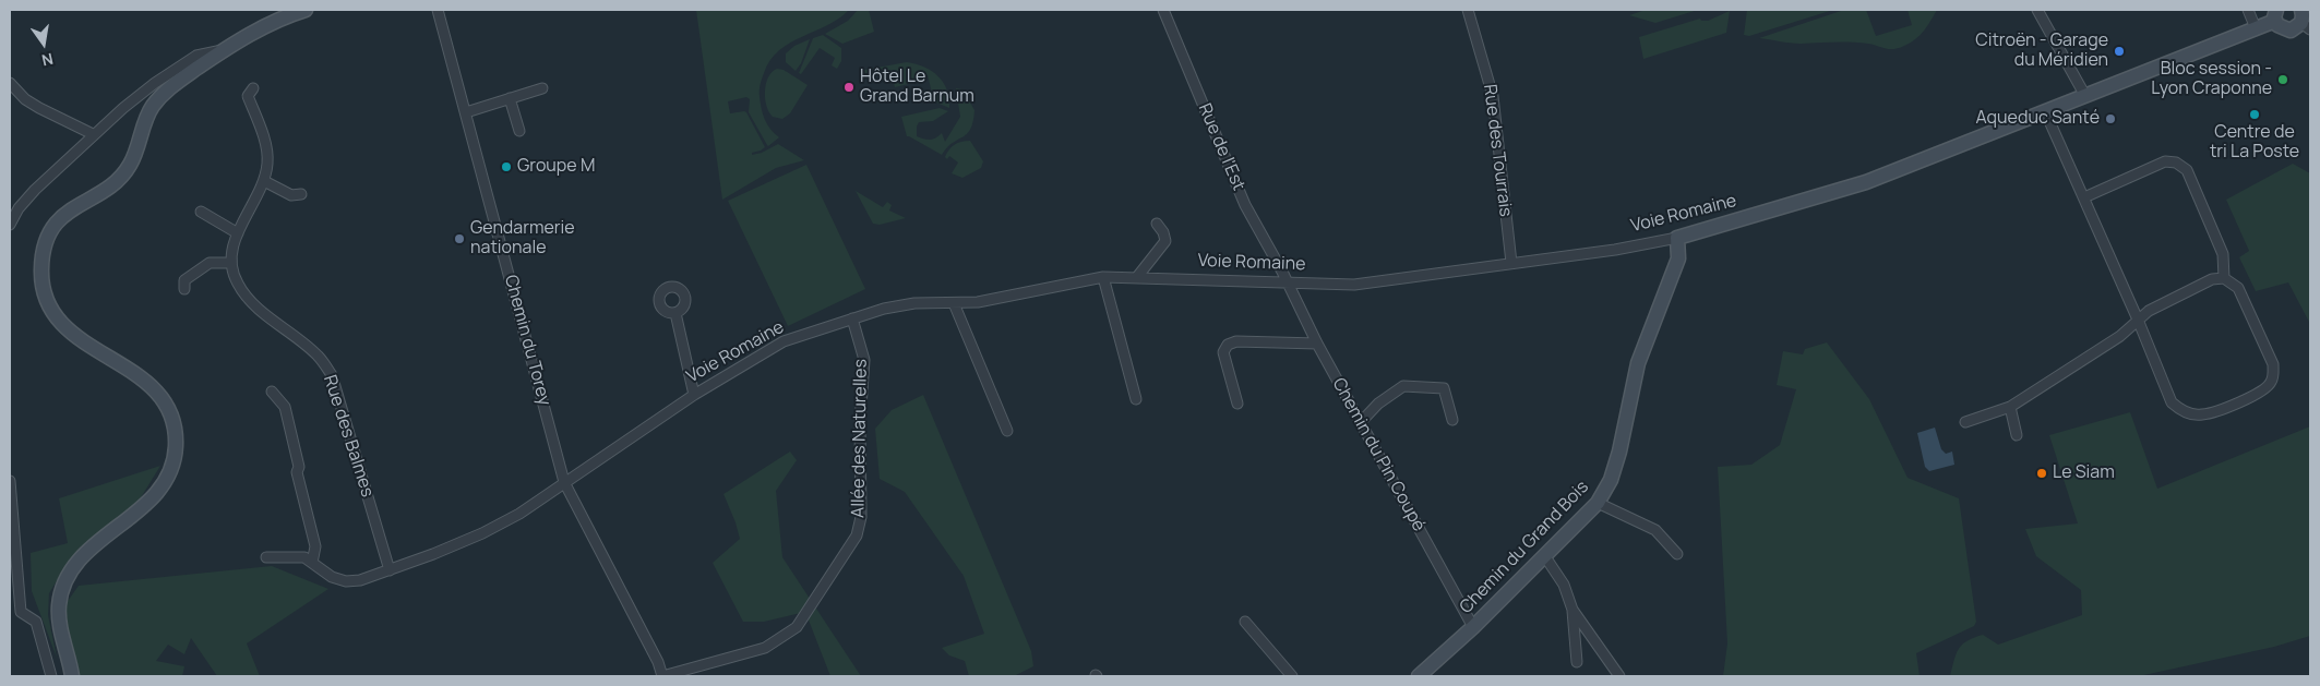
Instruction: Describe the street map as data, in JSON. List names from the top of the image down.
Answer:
{
  "streets": {
    "street": [
      "Rue de l'Est",
      "Rue des Tourrais",
      "Voie Romaine",
      "Chemin du Torey",
      "Rue des Balmes",
      "Allée des Naturelles",
      "Chemin du Pin Coupé",
      "Chemin du Grand Bois"
    ]
  },
  "crossings": [
    ["Rue de l'Est", "Voie Romaine"],
    ["Rue de l'Est", "Chemin du Pin Coupé"],
    ["Rue des Tourrais", "Voie Romaine"],
    ["Voie Romaine", "Chemin du Torey"],
    ["Voie Romaine", "Rue des Balmes"],
    ["Voie Romaine", "Allée des Naturelles"],
    ["Voie Romaine", "Chemin du Pin Coupé"],
    ["Voie Romaine", "Chemin du Grand Bois"],
    ["Chemin du Torey", "Allée des Naturelles"],
    ["Chemin du Pin Coupé", "Chemin du Grand Bois"]
  ],
  "places": [
    "Citroën - Garage du Méridien",
    "Bloc session - Lyon Craponne",
    "Hôtel Le Grand Barnum",
    "Centre de tri La Poste",
    "Aqueduc Santé",
    "Groupe M",
    "Gendarmerie nationale",
    "Le Siam"
  ],
  "north": "bottom"
}
